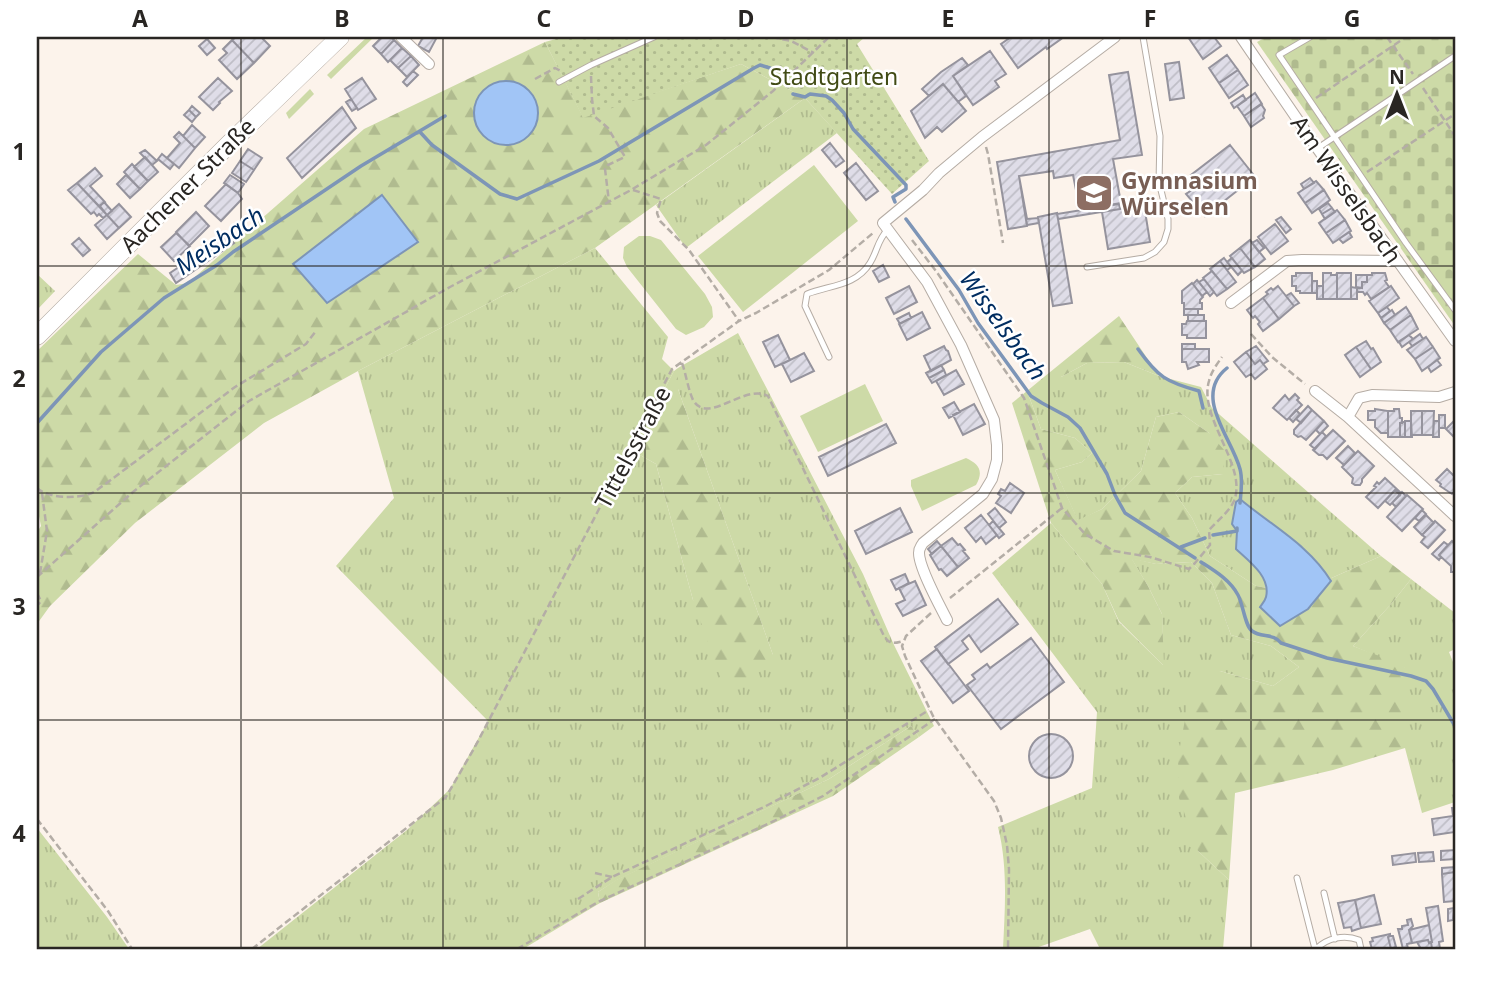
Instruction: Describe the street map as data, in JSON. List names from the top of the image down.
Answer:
{
  "streets": {
    "main road": ["Aachener Straße"],
    "street": ["Am Wisselsbach"],
    "path": ["Tittelsstraße"]
  },
  "water": ["Meisbach", "Wisselsbach"],
  "parks": ["Stadtgarten"],
  "places": {
    "school or university": ["Gymnasium Würselen"]
  },
  "north": "top",
  "grid": {
    "columns": [
      "A",
      "B",
      "C",
      "D",
      "E",
      "F",
      "G"
    ],
    "rows": [
      "1",
      "2",
      "3",
      "4"
    ]
  }
}
